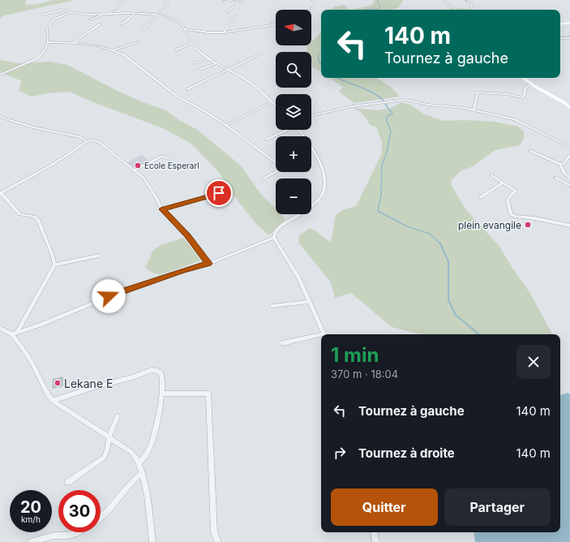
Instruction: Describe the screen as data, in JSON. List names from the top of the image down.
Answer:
{
  "places": ["Ecole Esperarl", "plein evangile", "Lekane E"],
  "north": "left",
  "page": {
    "map_buttons": ["+", "−"],
    "turn": ["140 m", "Tournez à gauche"],
    "heading": ["1 min", "370 m · 18:04"],
    "list": [
      {
        "name": "Tournez à gauche",
        "value": "140 m"
      },
      {
        "name": "Tournez à droite",
        "value": "140 m"
      }
    ],
    "buttons": ["Quitter", "Partager"],
    "speed": "20 km/h",
    "limit": "30"
  }
}
